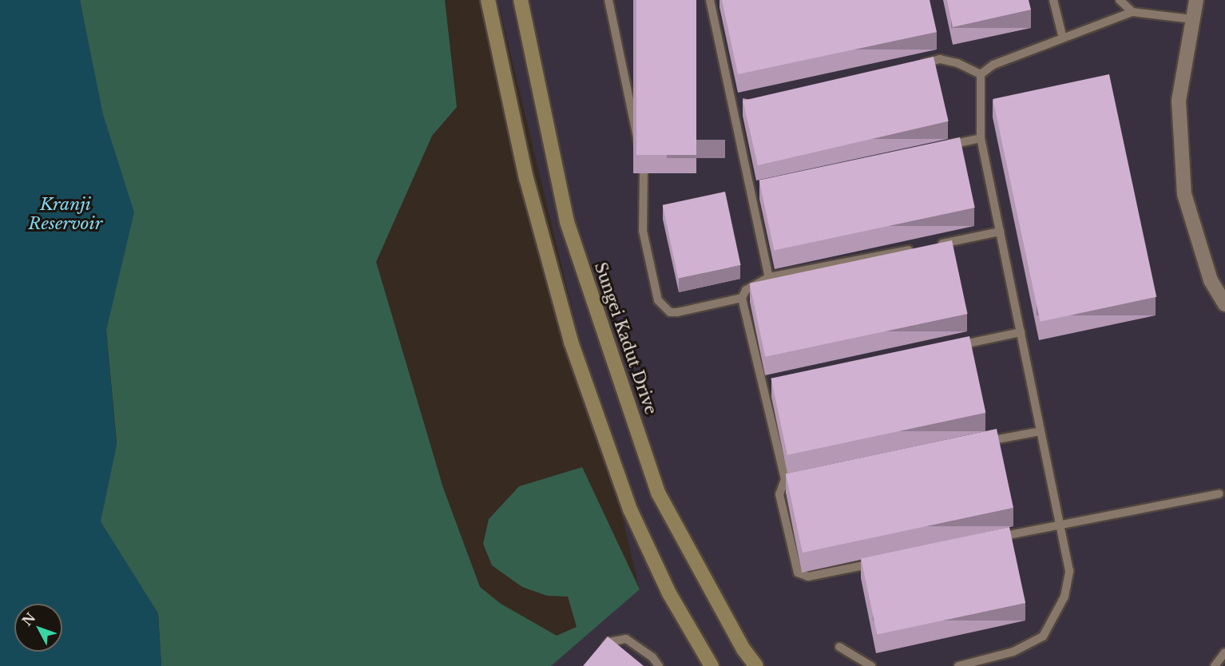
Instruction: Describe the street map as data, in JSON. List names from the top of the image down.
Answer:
{
  "streets": {
    "main road": ["Sungei Kadut Drive"]
  },
  "water": ["Kranji Reservoir"],
  "north": "top left"
}
